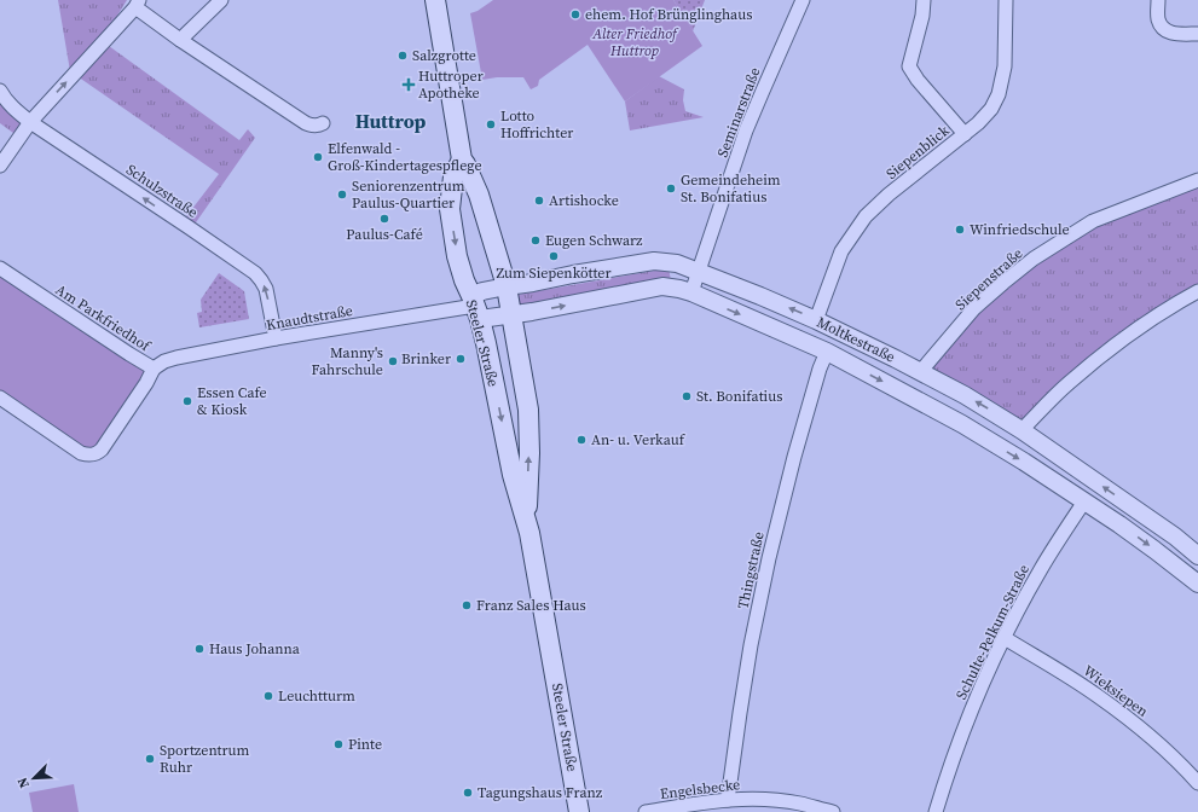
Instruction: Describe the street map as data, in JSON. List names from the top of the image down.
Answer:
{
  "streets": {
    "main road": ["Steeler Straße"],
    "street": [
      "Seminarstraße",
      "Siepenblick",
      "Schulzstraße",
      "Siepenstraße",
      "Am Parkfriedhof",
      "Knaudtstraße",
      "Moltkestraße",
      "Thingstraße",
      "Schulte-Pelkum-Straße",
      "Wieksiepen",
      "Engelsbecke"
    ]
  },
  "crossings": [
    ["Seminarstraße", "Moltkestraße"],
    ["Siepenblick", "Moltkestraße"],
    ["Schulzstraße", "Knaudtstraße"],
    ["Siepenstraße", "Moltkestraße"],
    ["Am Parkfriedhof", "Knaudtstraße"],
    ["Knaudtstraße", "Moltkestraße"],
    ["Knaudtstraße", "Steeler Straße"],
    ["Moltkestraße", "Steeler Straße"],
    ["Moltkestraße", "Thingstraße"],
    ["Moltkestraße", "Schulte-Pelkum-Straße"],
    ["Thingstraße", "Engelsbecke"],
    ["Schulte-Pelkum-Straße", "Wieksiepen"]
  ],
  "one_way": ["Schulzstraße"],
  "districts": ["Huttrop"],
  "parks": ["Alter Friedhof Huttrop"],
  "places": {
    "other": [
      "ehem. Hof Brünglinghaus",
      "Salzgrotte",
      "Lotto Hoffrichter",
      "Elfenwald - Groß-Kindertagespflege",
      "Gemeindeheim St. Bonifatius",
      "Seniorenzentrum Paulus-Quartier",
      "Artishocke",
      "Paulus-Café",
      "Winfriedschule",
      "Eugen Schwarz",
      "Zum Siepenkötter",
      "Brinker",
      "Manny's Fahrschule",
      "St. Bonifatius",
      "Essen Cafe & Kiosk",
      "An- u. Verkauf",
      "Franz Sales Haus",
      "Haus Johanna",
      "Leuchtturm",
      "Pinte",
      "Sportzentrum Ruhr",
      "Tagungshaus Franz"
    ],
    "health": ["Huttroper Apotheke"]
  },
  "north": "bottom left"
}
